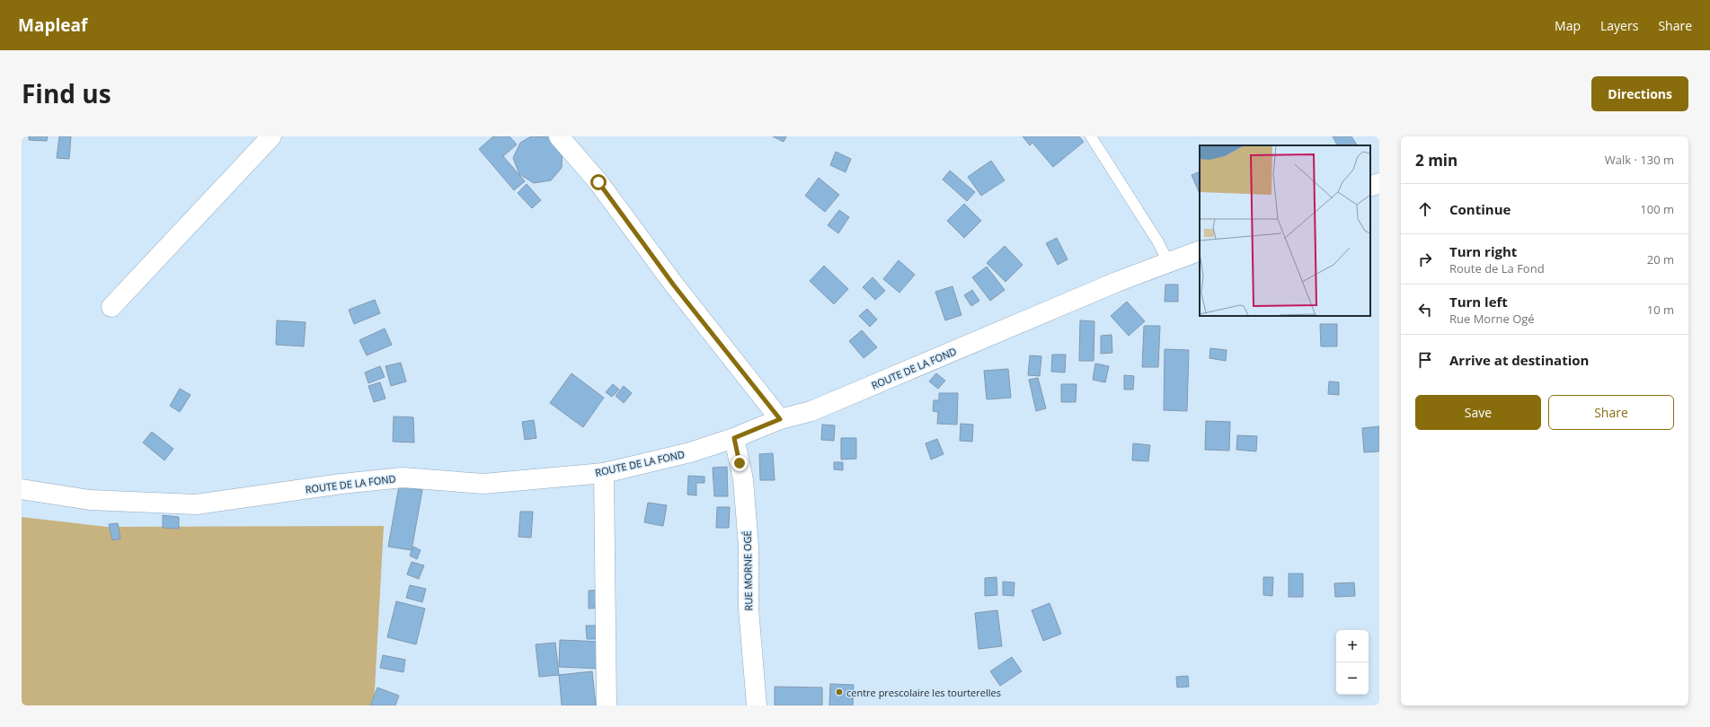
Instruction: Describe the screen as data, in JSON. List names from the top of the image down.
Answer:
{
  "streets": {
    "street": ["ROUTE DE LA FOND", "RUE MORNE OGÉ"]
  },
  "crossings": [
    ["ROUTE DE LA FOND", "RUE MORNE OGÉ"]
  ],
  "places": ["centre prescolaire les tourterelles"],
  "page": {
    "header": "Mapleaf",
    "nav": ["Map", "Layers", "Share"],
    "title": "Find us",
    "buttons": [
      "Directions",
      ["Save", "Share"]
    ],
    "heading": ["2 min", "Walk · 130 m"],
    "list": [
      ["Continue", "100 m"],
      ["Turn right", "Route de La Fond", "20 m"],
      ["Turn left", "Rue Morne Ogé", "10 m"],
      "Arrive at destination"
    ],
    "map_buttons": ["+", "−"]
  }
}
